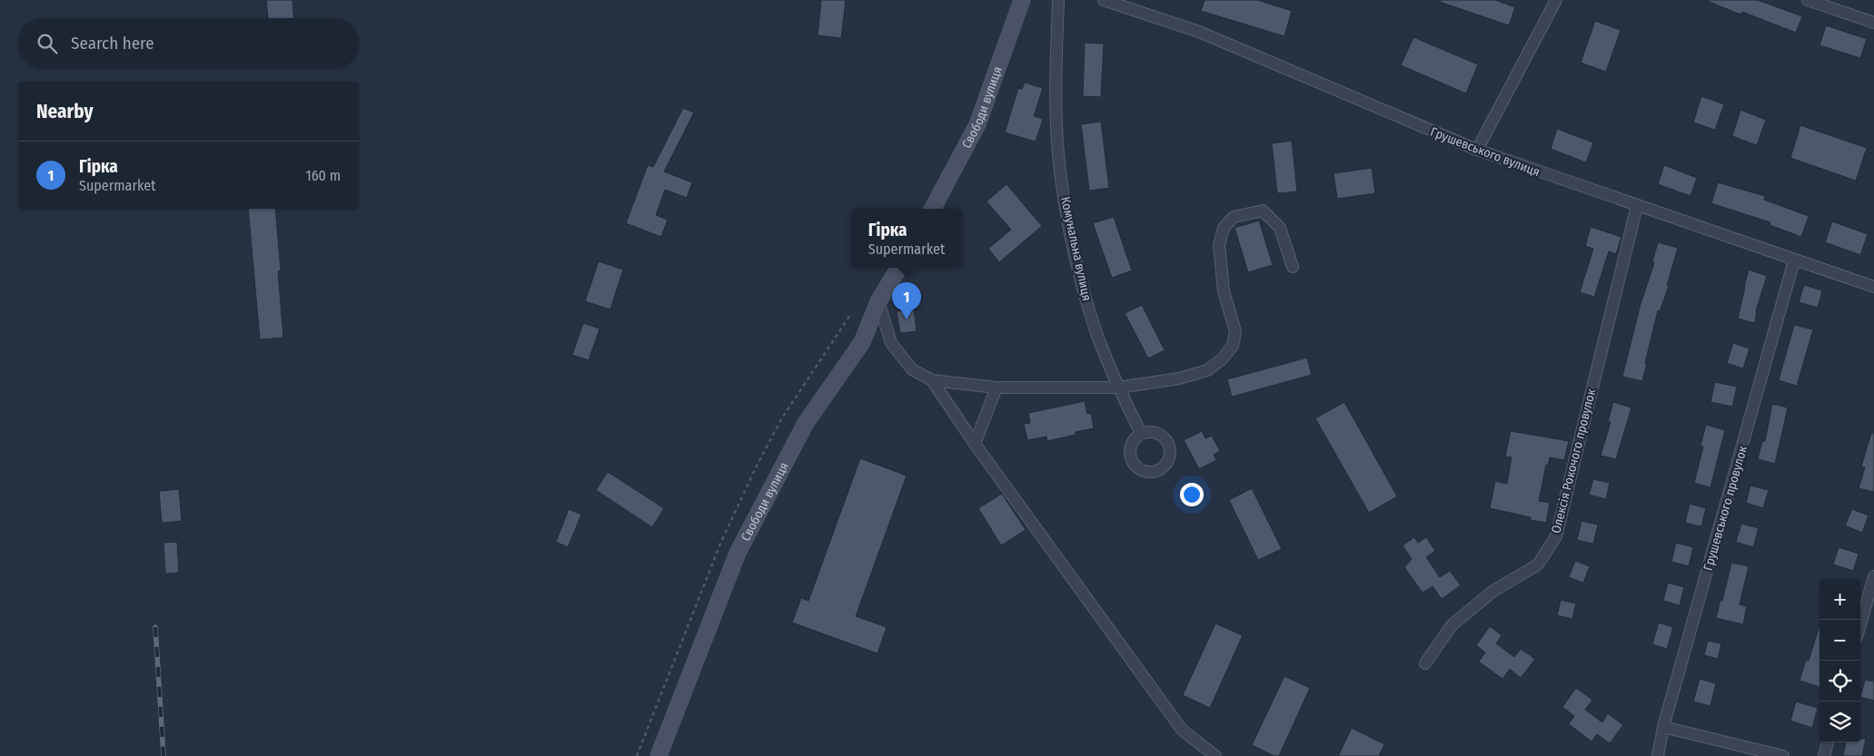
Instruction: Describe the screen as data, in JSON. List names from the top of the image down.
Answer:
{
  "streets": {
    "main road": ["Свободи вулиця"],
    "street": [
      "Грушевського вулиця",
      "Комунальна вулиця",
      "Олексія Рокочого провулок",
      "Грушевського провулок"
    ]
  },
  "crossings": [
    ["Грушевського вулиця", "Олексія Рокочого провулок"],
    ["Грушевського вулиця", "Грушевського провулок"]
  ],
  "page": {
    "search": "Search here",
    "heading": "Nearby",
    "list": [
      {
        "mark": "1",
        "name": "Гірка",
        "note": "Supermarket",
        "value": "160 m"
      }
    ],
    "popup": ["Гірка", "Supermarket"],
    "pins": "1",
    "map_buttons": ["+", "−"]
  }
}
